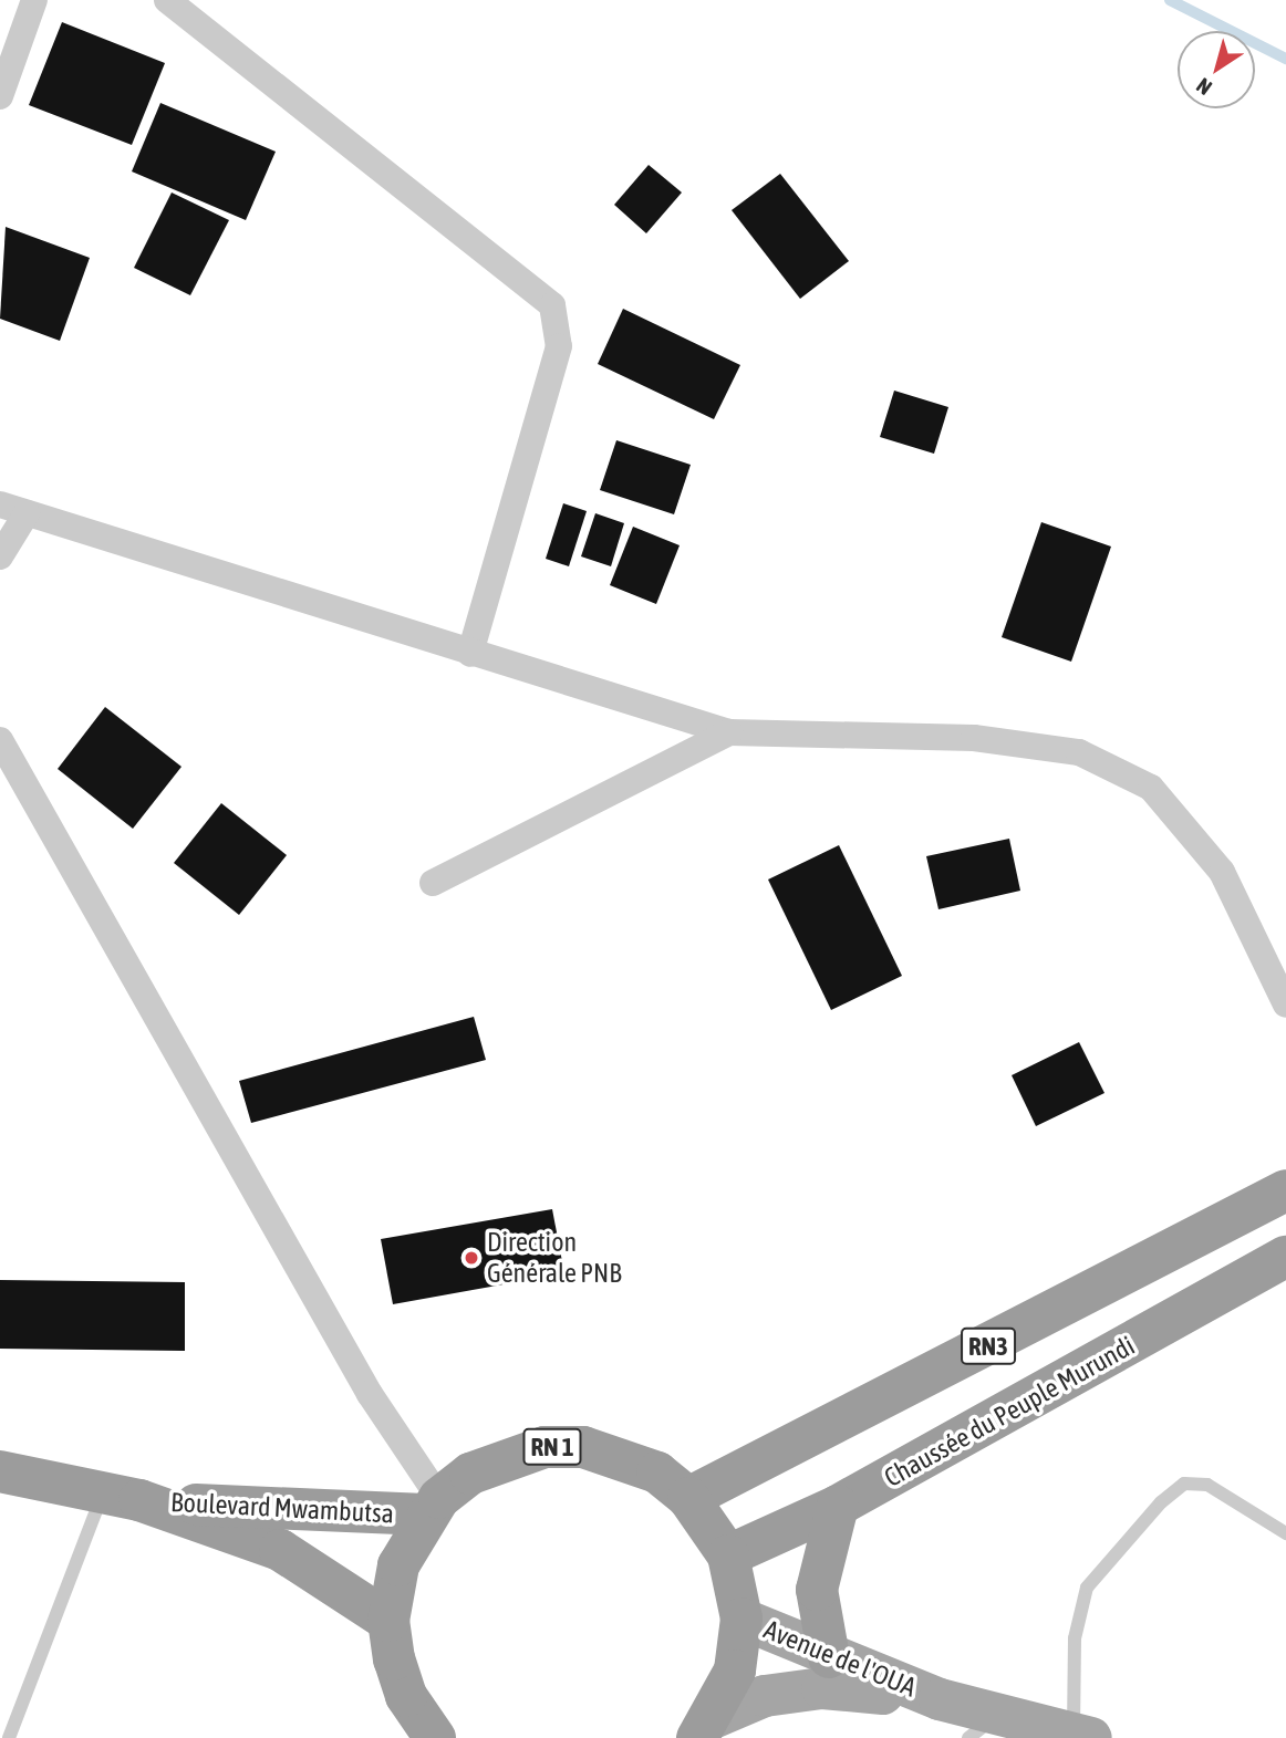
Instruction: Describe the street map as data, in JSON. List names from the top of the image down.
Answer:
{
  "streets": {
    "highway": [
      "RN3",
      "Chaussée du Peuple Murundi",
      "RN 1",
      "Boulevard Mwambutsa"
    ],
    "main road": ["Avenue de l'OUA"]
  },
  "crossings": [
    ["RN3", "RN 1"],
    ["Chaussée du Peuple Murundi", "RN 1"],
    ["RN 1", "Boulevard Mwambutsa"],
    ["RN 1", "Avenue de l'OUA"]
  ],
  "places": ["Direction Générale PNB"],
  "north": "bottom left"
}
